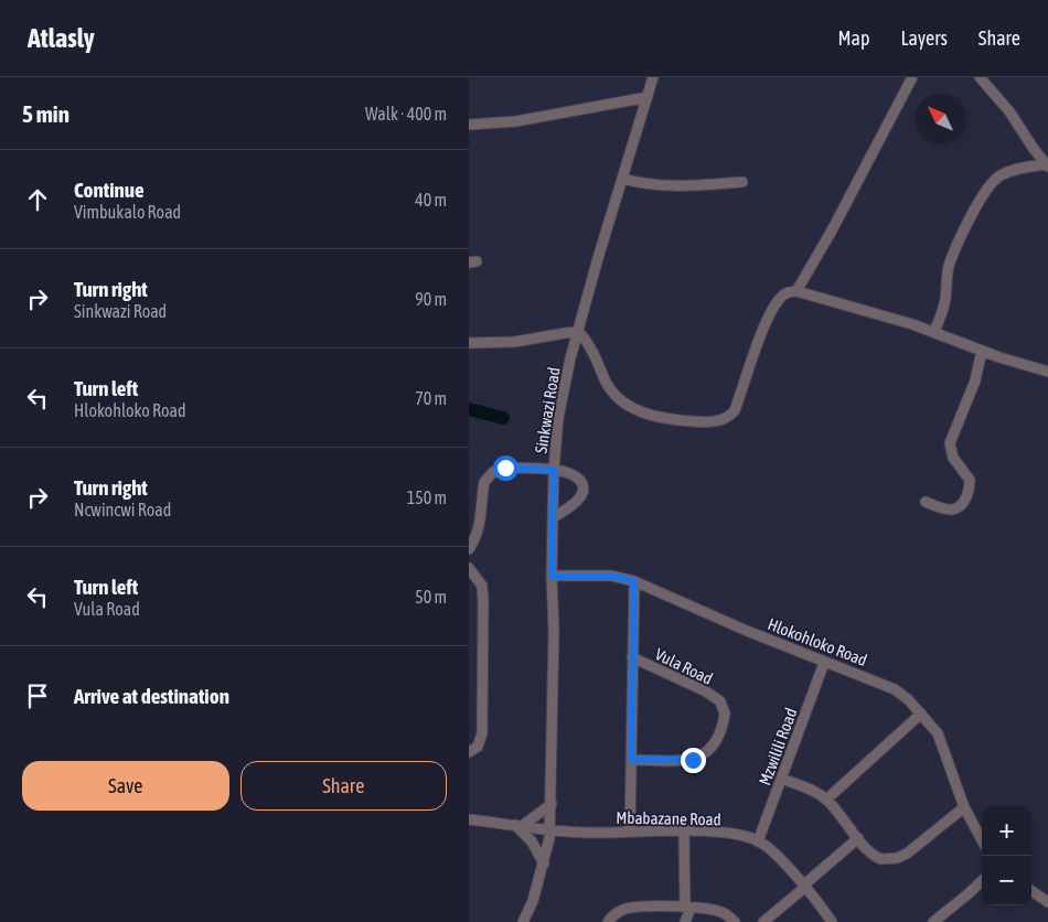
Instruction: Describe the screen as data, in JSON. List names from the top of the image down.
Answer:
{
  "streets": {
    "street": [
      "Sinkwazi Road",
      "Hlokohloko Road",
      "Vula Road",
      "Mzwilili Road",
      "Mbabazane Road"
    ]
  },
  "crossings": [
    ["Sinkwazi Road", "Hlokohloko Road"],
    ["Sinkwazi Road", "Mbabazane Road"],
    ["Hlokohloko Road", "Mzwilili Road"],
    ["Mzwilili Road", "Mbabazane Road"]
  ],
  "north": "top left",
  "page": {
    "header": "Atlasly",
    "nav": ["Map", "Layers", "Share"],
    "heading": ["5 min", "Walk · 400 m"],
    "list": [
      ["Continue", "Vimbukalo Road", "40 m"],
      ["Turn right", "Sinkwazi Road", "90 m"],
      ["Turn left", "Hlokohloko Road", "70 m"],
      ["Turn right", "Ncwincwi Road", "150 m"],
      ["Turn left", "Vula Road", "50 m"],
      "Arrive at destination"
    ],
    "buttons": ["Save", "Share"],
    "map_buttons": ["+", "−"]
  }
}
